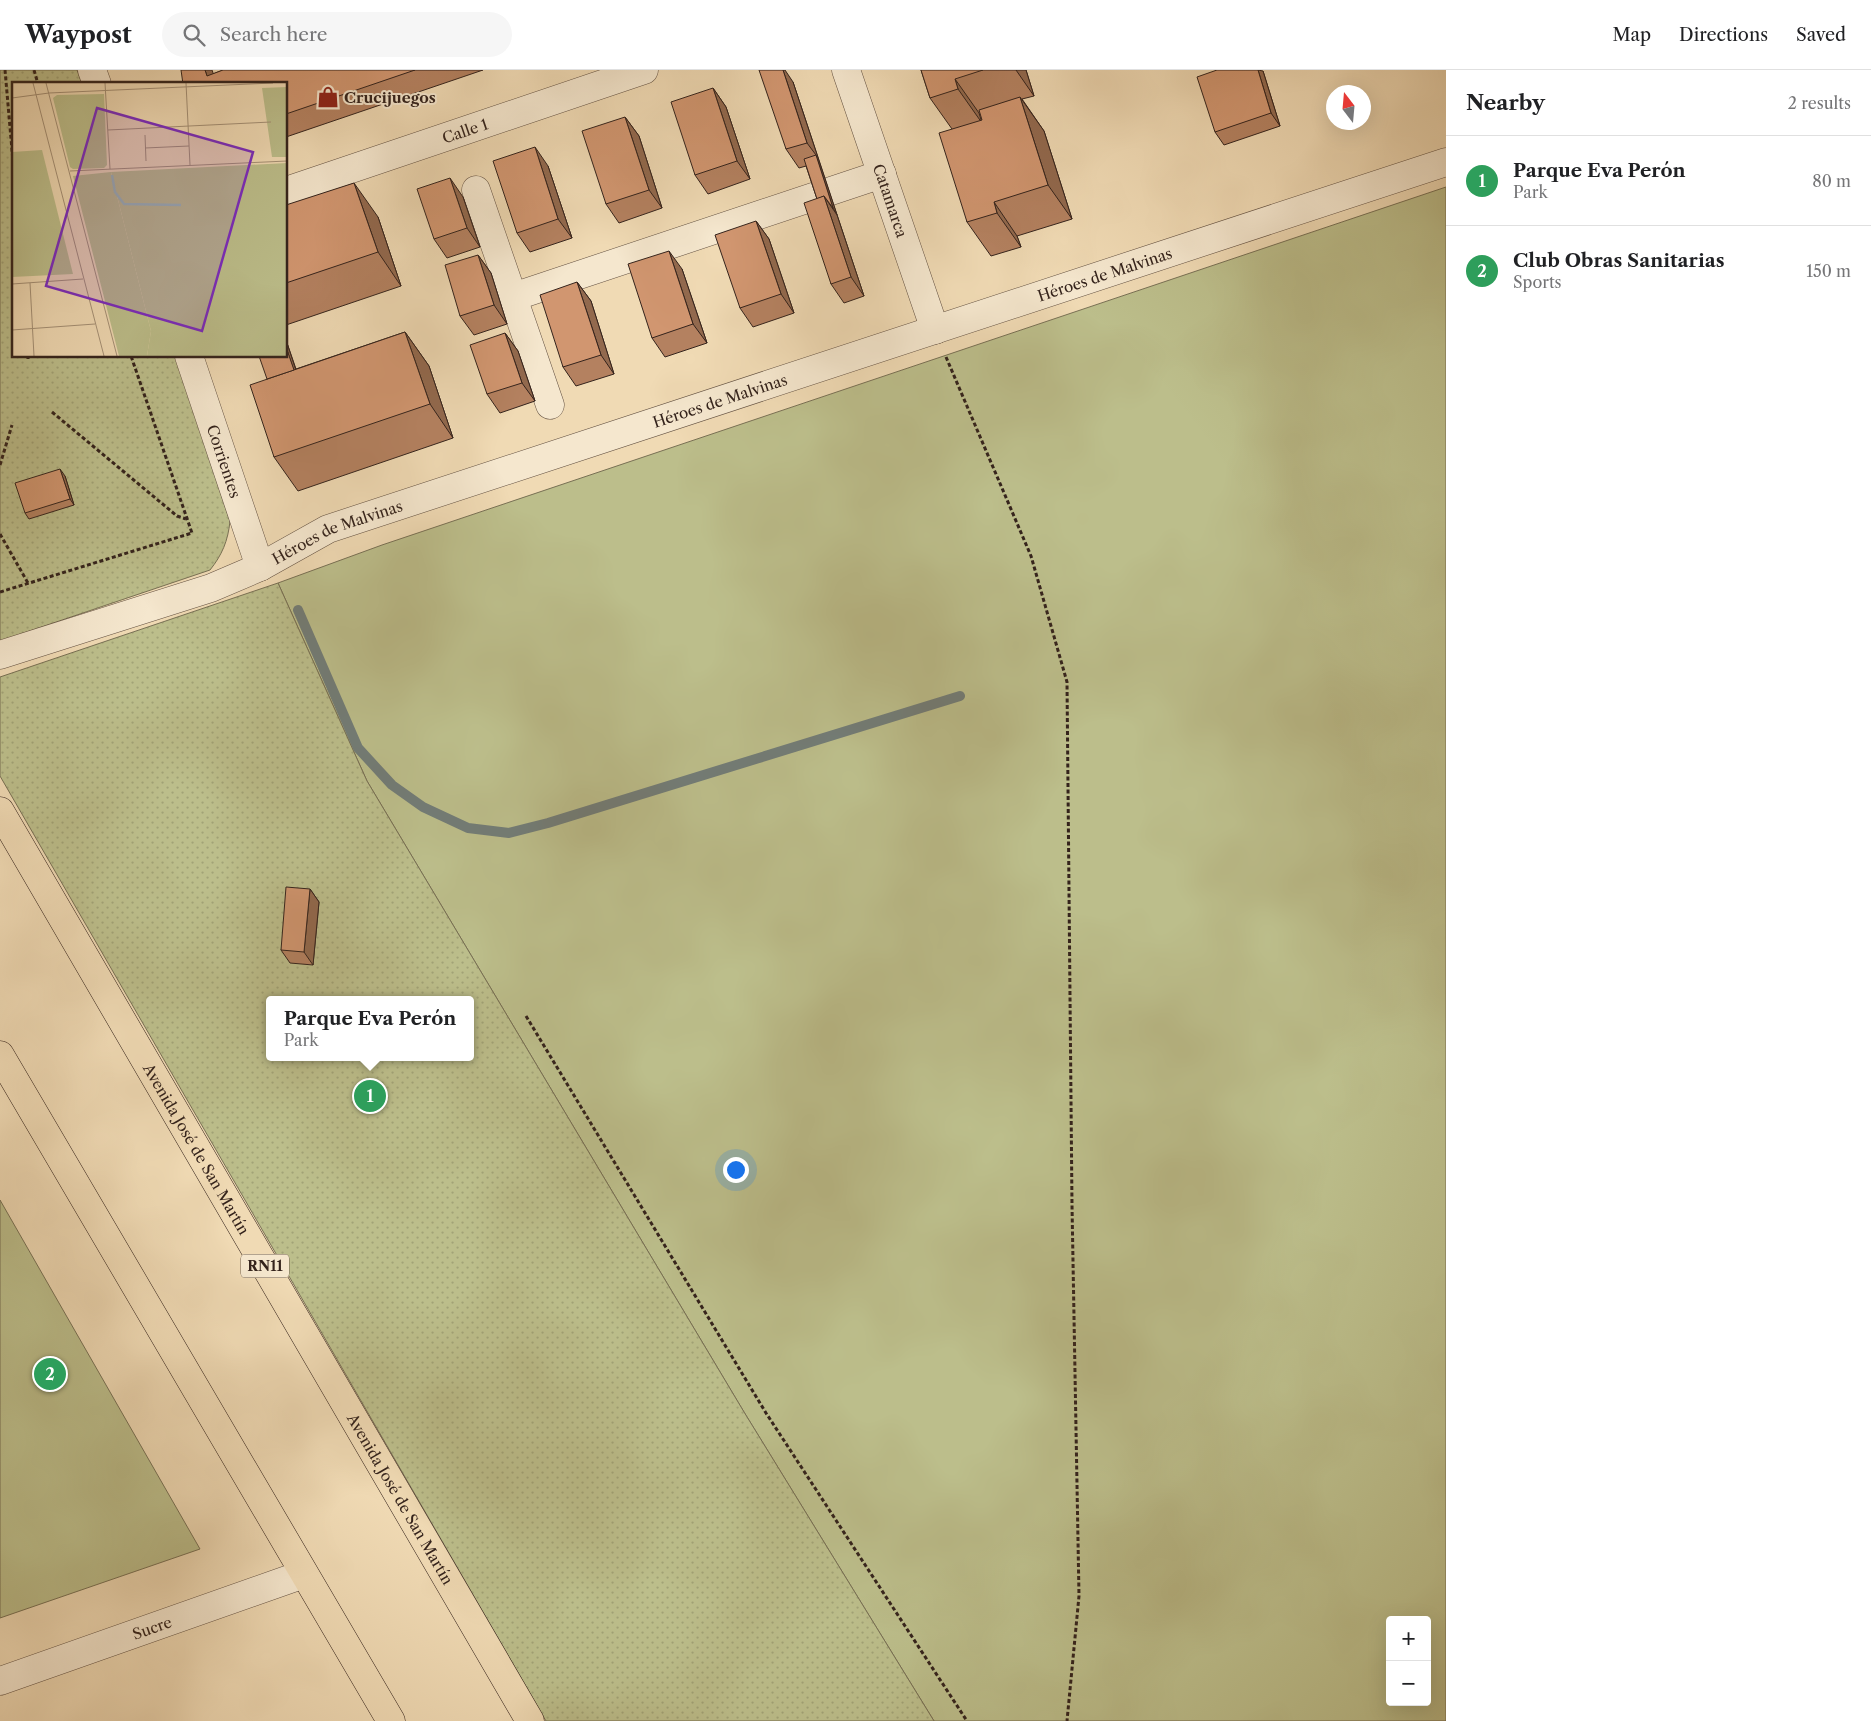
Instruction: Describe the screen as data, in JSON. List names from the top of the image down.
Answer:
{
  "streets": {
    "main road": ["Avenida José de San Martín", "RN11"],
    "street": [
      "Calle 1",
      "Catamarca",
      "Héroes de Malvinas",
      "Corrientes",
      "Sucre"
    ]
  },
  "crossings": [
    ["Catamarca", "Héroes de Malvinas"],
    ["Héroes de Malvinas", "Corrientes"]
  ],
  "places": {
    "shop": ["Crucijuegos"]
  },
  "north": "top",
  "page": {
    "header": "Waypost",
    "search": "Search here",
    "nav": ["Map", "Directions", "Saved"],
    "heading": ["Nearby", "2 results"],
    "list": [
      {
        "mark": "1",
        "name": "Parque Eva Perón",
        "note": "Park",
        "value": "80 m"
      },
      {
        "mark": "2",
        "name": "Club Obras Sanitarias",
        "note": "Sports",
        "value": "150 m"
      }
    ],
    "popup": ["Parque Eva Perón", "Park"],
    "pins": ["1", "2"],
    "map_buttons": ["+", "−"]
  }
}
